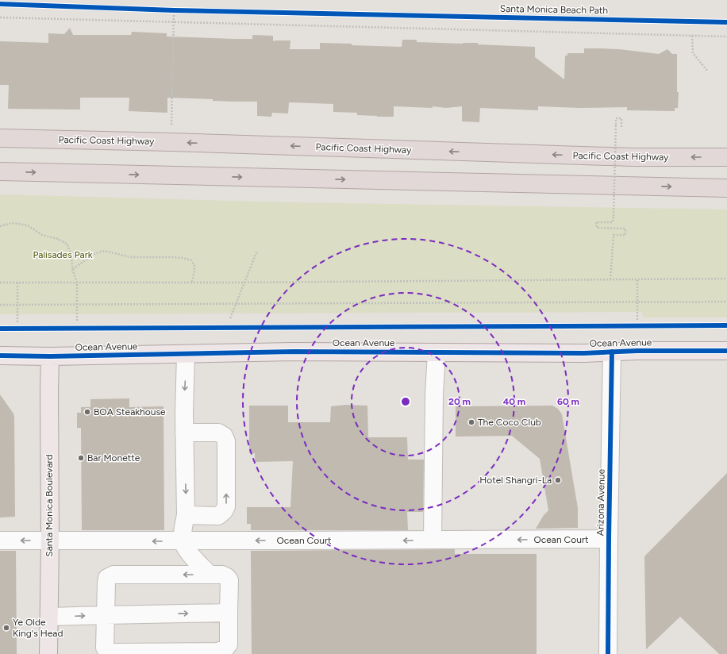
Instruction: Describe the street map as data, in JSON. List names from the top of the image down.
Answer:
{
  "streets": {
    "highway": ["Pacific Coast Highway"],
    "main road": ["Ocean Avenue", "Santa Monica Boulevard"],
    "street": ["Arizona Avenue", "Ocean Court"],
    "cycle path": ["Santa Monica Beach Path"]
  },
  "crossings": [
    ["Ocean Avenue", "Arizona Avenue"],
    ["Ocean Avenue", "Santa Monica Boulevard"],
    ["Arizona Avenue", "Ocean Court"],
    ["Santa Monica Boulevard", "Ocean Court"]
  ],
  "one_way": ["Ocean Court"],
  "parks": ["Palisades Park"],
  "places": [
    "BOA Steakhouse",
    "The Coco Club",
    "Bar Monette",
    "Hotel Shangri-La",
    "Ye Olde King's Head"
  ],
  "rings": ["20 m", "40 m", "60 m"]
}
